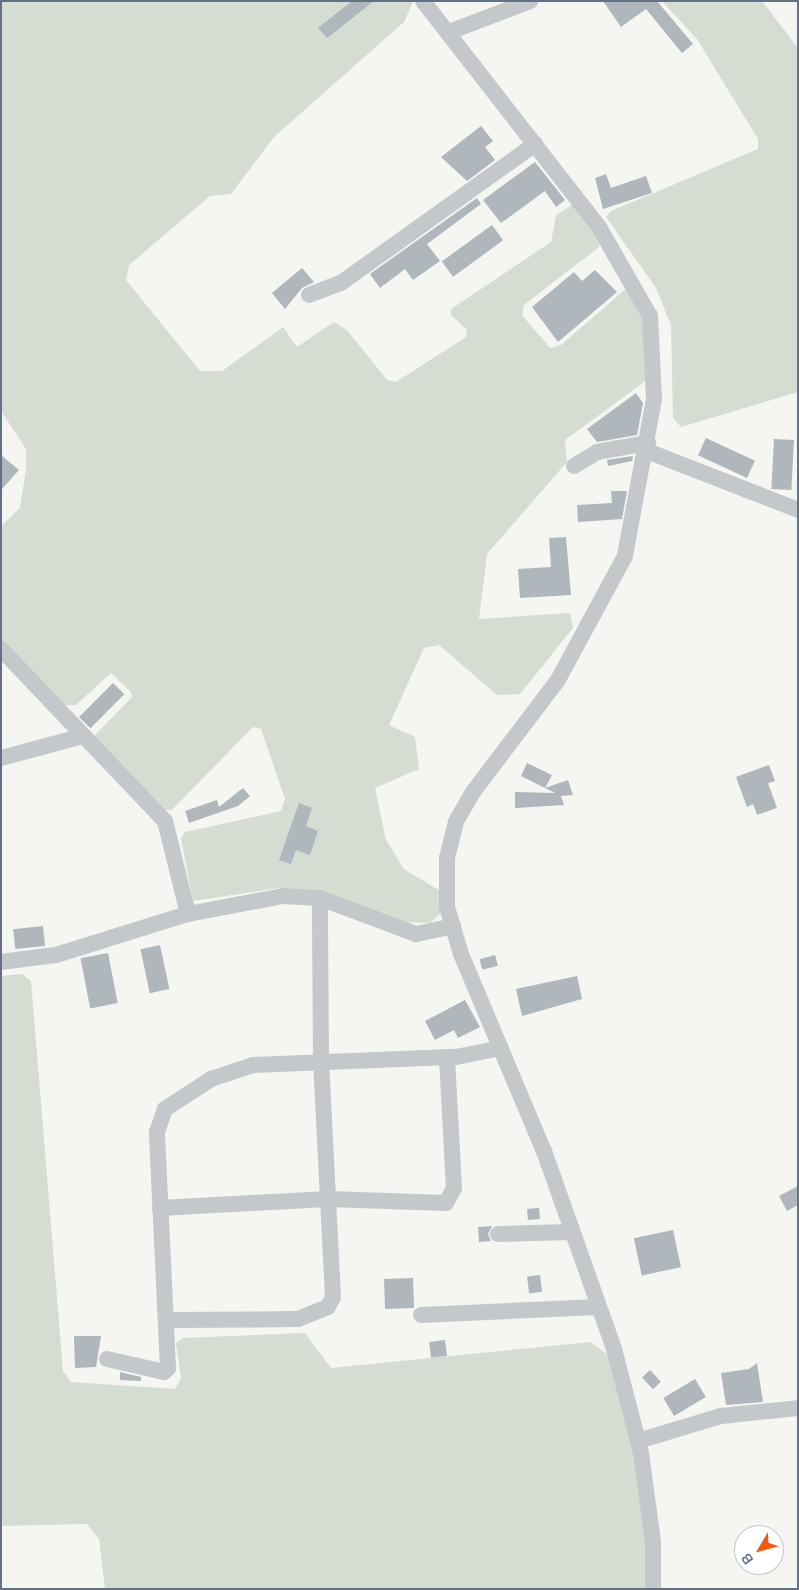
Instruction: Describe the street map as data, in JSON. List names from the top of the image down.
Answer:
{
  "north": "bottom left"
}
